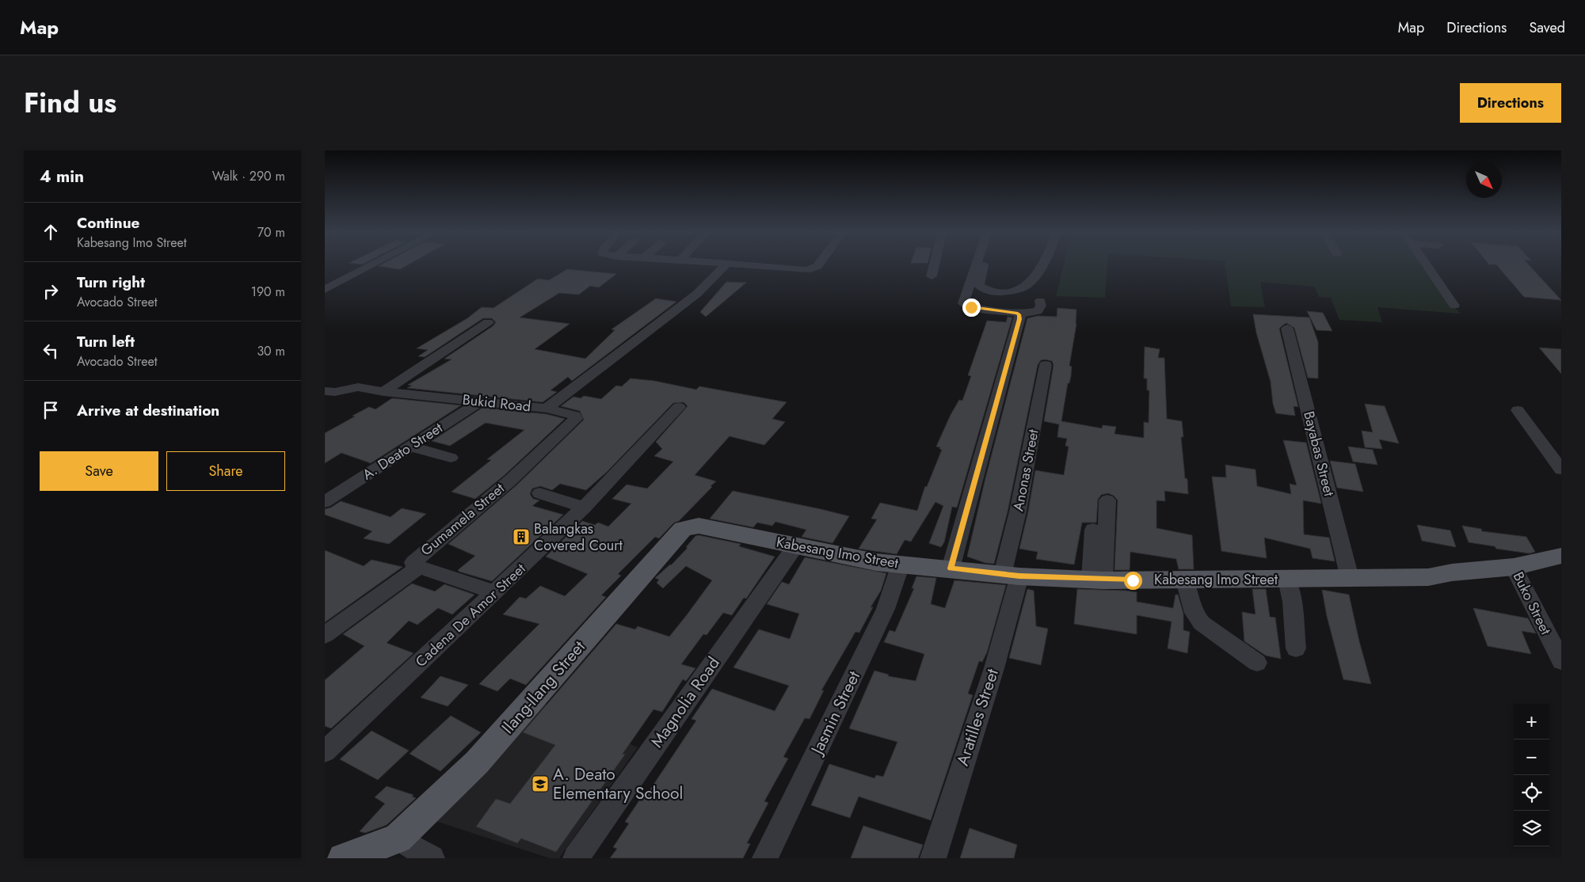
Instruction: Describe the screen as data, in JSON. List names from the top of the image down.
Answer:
{
  "streets": {
    "main road": ["Kabesang Imo Street", "Ilang-Ilang Street"],
    "street": [
      "Bukid Road",
      "A. Deato Street",
      "Bayabas Street",
      "Anonas Street",
      "Gumamela Street",
      "Buko Street",
      "Cadena De Amor Street",
      "Magnolia Road",
      "Jasmin Street",
      "Aratilles Street"
    ]
  },
  "crossings": [
    ["Bukid Road", "A. Deato Street"],
    ["Bukid Road", "Gumamela Street"],
    ["Bayabas Street", "Kabesang Imo Street"],
    ["Anonas Street", "Kabesang Imo Street"],
    ["Anonas Street", "Aratilles Street"],
    ["Gumamela Street", "Cadena De Amor Street"],
    ["Kabesang Imo Street", "Buko Street"],
    ["Kabesang Imo Street", "Ilang-Ilang Street"],
    ["Kabesang Imo Street", "Magnolia Road"],
    ["Kabesang Imo Street", "Jasmin Street"],
    ["Kabesang Imo Street", "Aratilles Street"]
  ],
  "places": {
    "building": ["Balangkas Covered Court"],
    "school or university": ["A. Deato Elementary School"]
  },
  "north": "bottom right",
  "page": {
    "header": "Map",
    "nav": ["Map", "Directions", "Saved"],
    "title": "Find us",
    "buttons": [
      "Directions",
      ["Save", "Share"]
    ],
    "heading": ["4 min", "Walk · 290 m"],
    "list": [
      ["Continue", "Kabesang Imo Street", "70 m"],
      ["Turn right", "Avocado Street", "190 m"],
      ["Turn left", "Avocado Street", "30 m"],
      "Arrive at destination"
    ],
    "map_buttons": ["+", "−"]
  }
}
